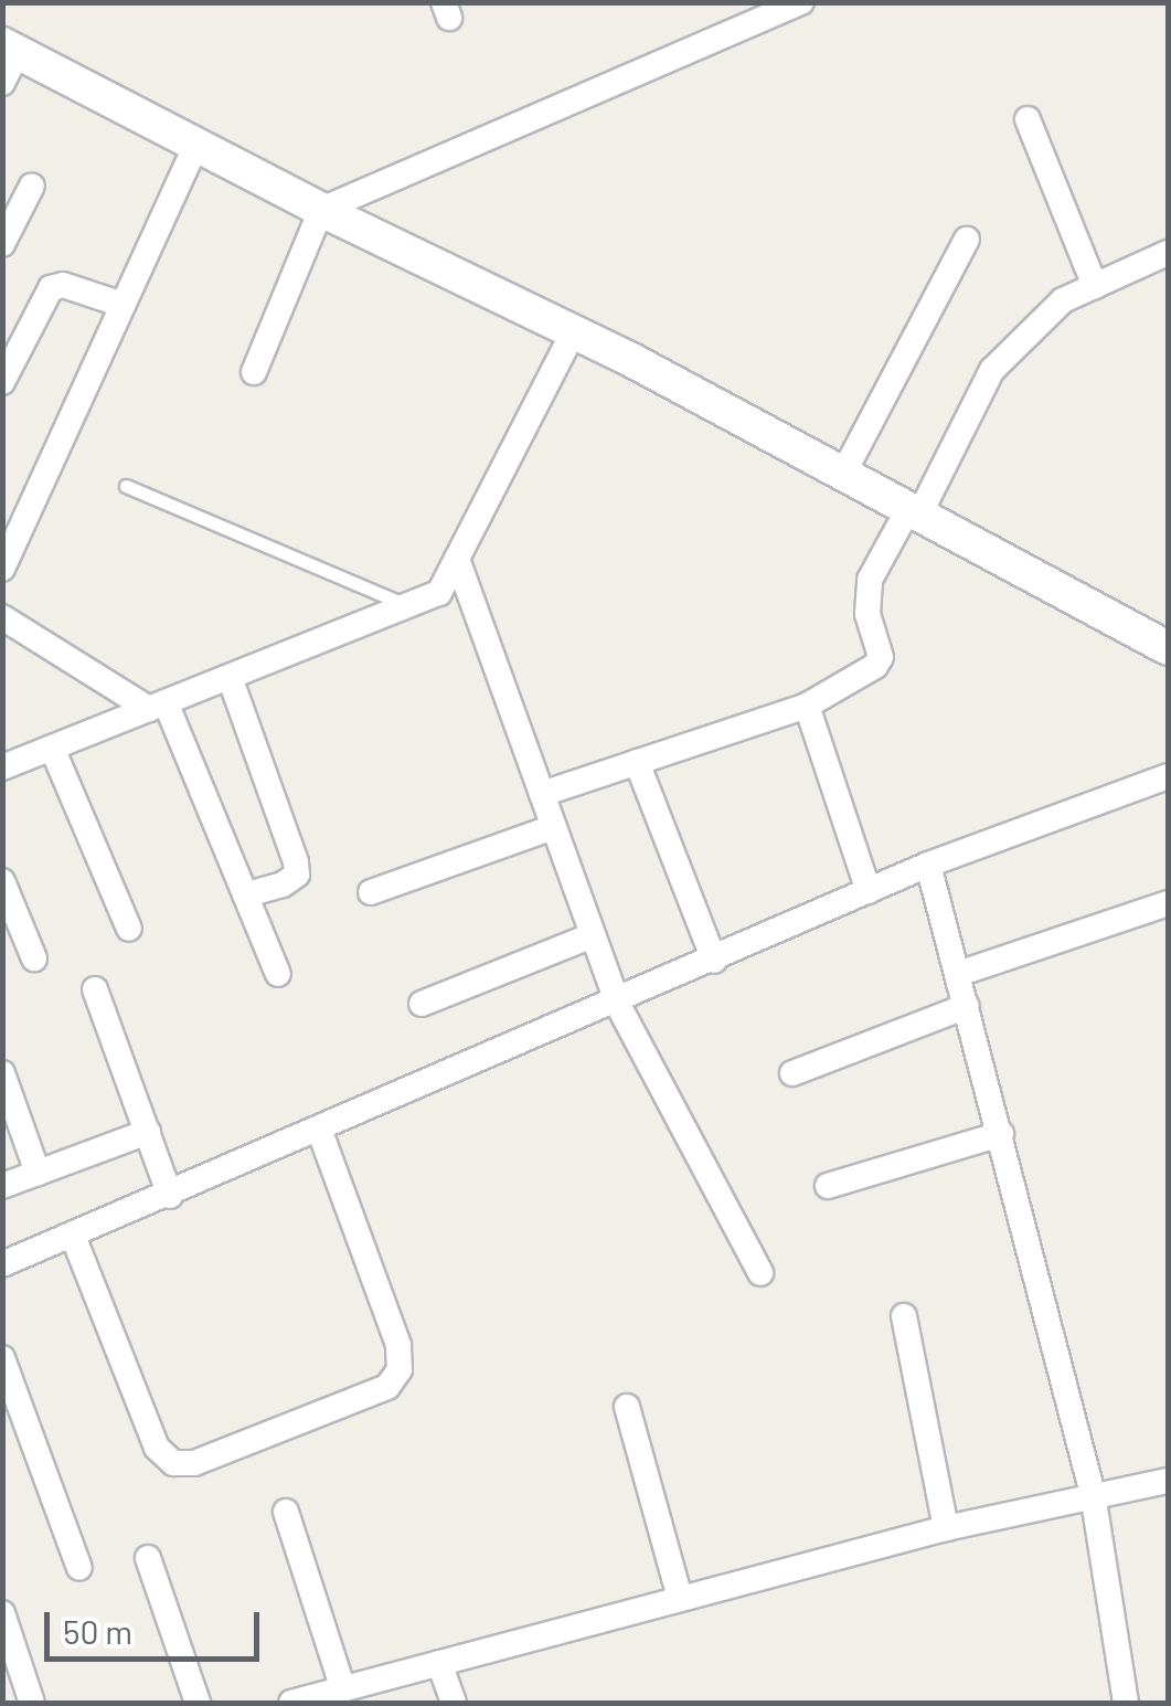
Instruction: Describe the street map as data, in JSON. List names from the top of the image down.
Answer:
{
  "scale_bar": "50 m"
}
